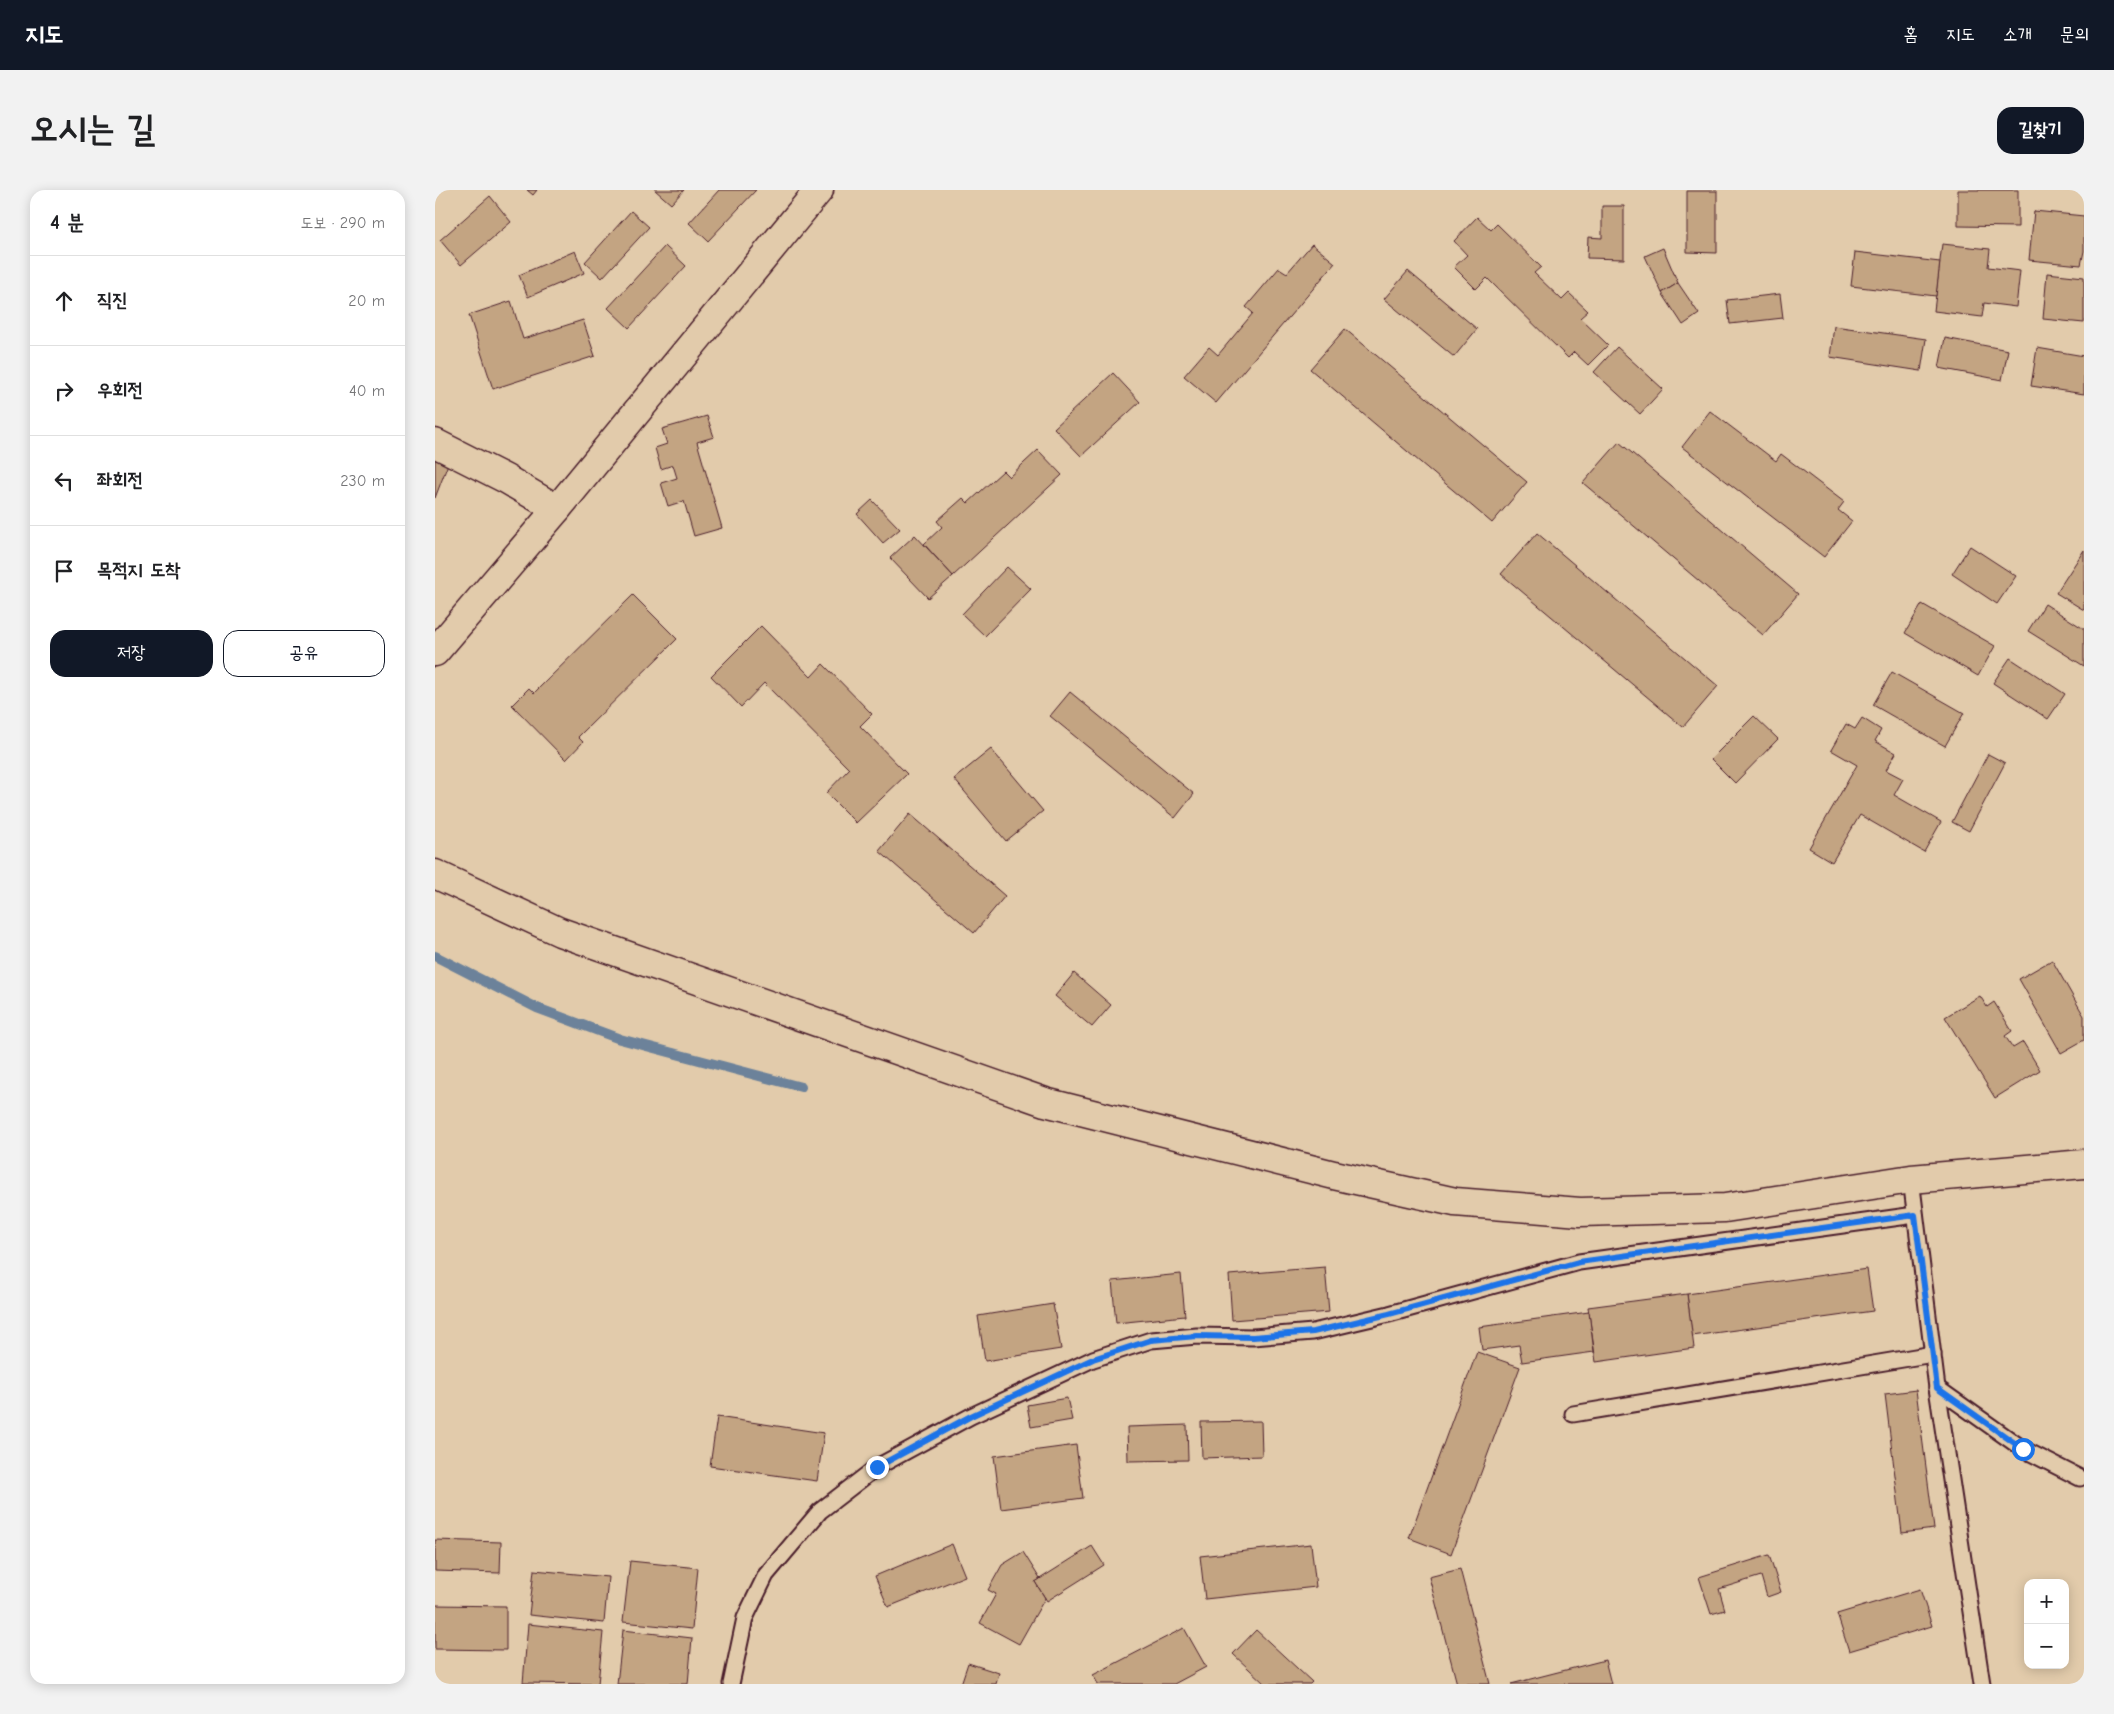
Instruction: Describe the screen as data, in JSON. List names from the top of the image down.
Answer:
{
  "page": {
    "header": "지도",
    "nav": [
      "홈",
      "지도",
      "소개",
      "문의"
    ],
    "buttons": [
      "길찾기",
      ["저장", "공유"]
    ],
    "title": "오시는 길",
    "heading": ["4 분", "도보 · 290 m"],
    "list": [
      ["직진", "20 m"],
      ["우회전", "40 m"],
      ["좌회전", "230 m"],
      "목적지 도착"
    ],
    "map_buttons": ["+", "−"]
  }
}
